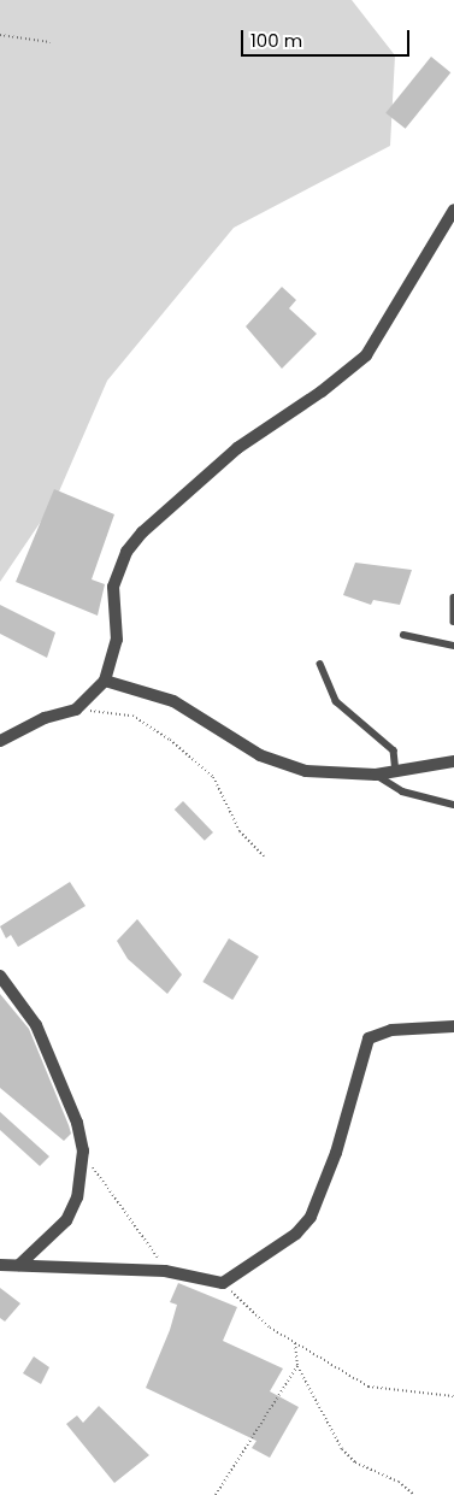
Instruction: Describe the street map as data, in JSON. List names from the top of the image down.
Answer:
{
  "scale_bar": "100 m"
}
